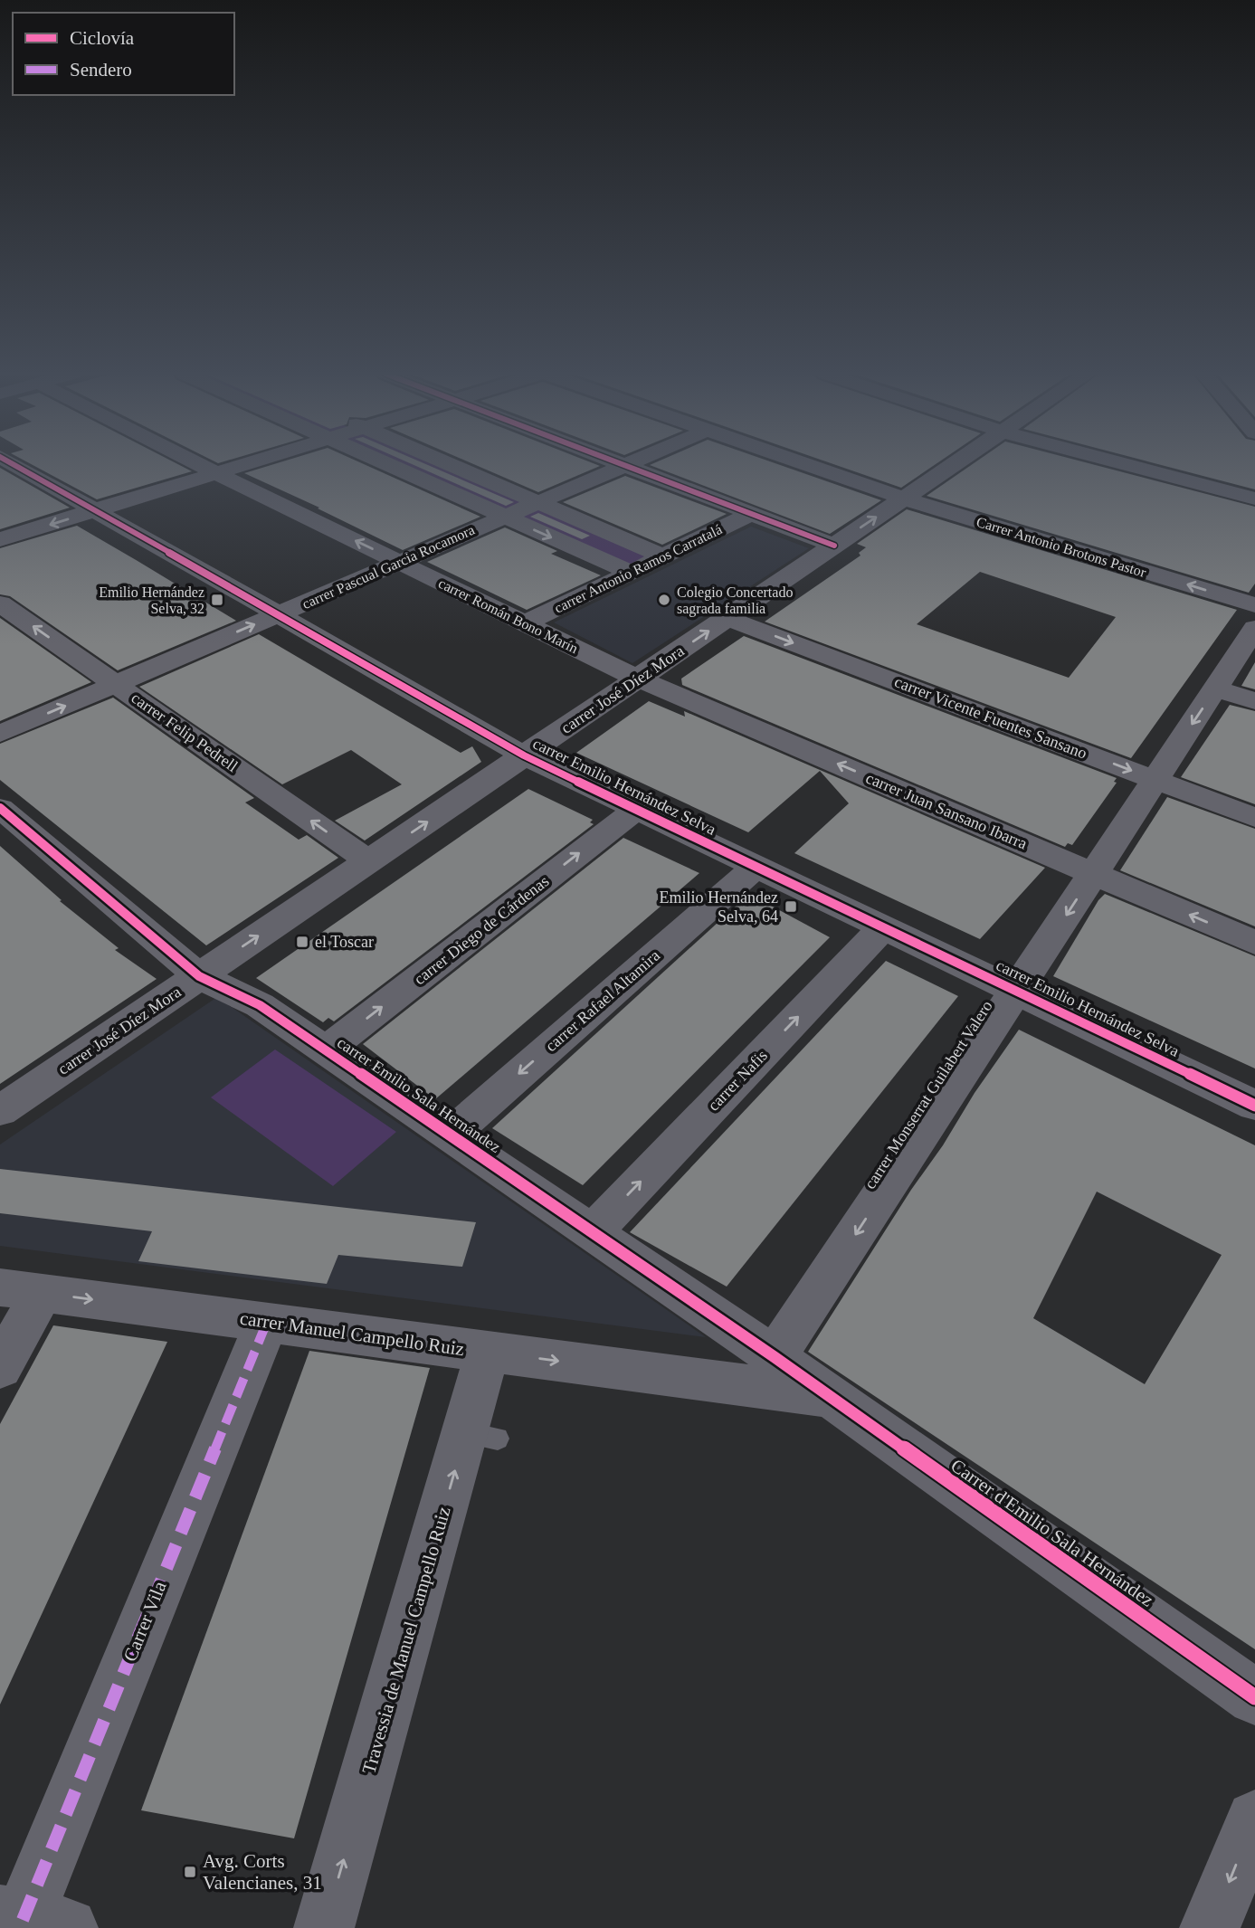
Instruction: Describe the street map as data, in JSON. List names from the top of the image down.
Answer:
{
  "streets": {
    "street": [
      "Carrer Antonio Brotons Pastor",
      "carrer Pascual Garcia Rocamora",
      "carrer Antonio Ramos Carratalá",
      "carrer Román Bono Marín",
      "carrer José Díez Mora",
      "carrer Vicente Fuentes Sansano",
      "carrer Felip Pedrell",
      "carrer Emilio Hernández Selva",
      "carrer Juan Sansano Ibarra",
      "carrer Diego de Cárdenas",
      "carrer Rafael Altamira",
      "carrer Nafis",
      "carrer Emilio Sala Hernández",
      "carrer Monserrat Guilabert Valero",
      "carrer Manuel Campello Ruiz",
      "Carrer d'Emilio Sala Hernández",
      "Carrer Vila",
      "Travessia de Manuel Campello Ruiz"
    ]
  },
  "crossings": [
    ["Carrer Antonio Brotons Pastor", "carrer José Díez Mora"],
    ["carrer Pascual Garcia Rocamora", "carrer Román Bono Marín"],
    ["carrer Pascual Garcia Rocamora", "carrer Felip Pedrell"],
    ["carrer Pascual Garcia Rocamora", "carrer Emilio Hernández Selva"],
    ["carrer Antonio Ramos Carratalá", "carrer Román Bono Marín"],
    ["carrer Román Bono Marín", "carrer José Díez Mora"],
    ["carrer Román Bono Marín", "carrer Juan Sansano Ibarra"],
    ["carrer José Díez Mora", "carrer Vicente Fuentes Sansano"],
    ["carrer José Díez Mora", "carrer Felip Pedrell"],
    ["carrer José Díez Mora", "carrer Emilio Hernández Selva"],
    ["carrer José Díez Mora", "carrer Juan Sansano Ibarra"],
    ["carrer José Díez Mora", "carrer Emilio Sala Hernández"],
    ["carrer Vicente Fuentes Sansano", "carrer Monserrat Guilabert Valero"],
    ["carrer Emilio Hernández Selva", "carrer Diego de Cárdenas"],
    ["carrer Emilio Hernández Selva", "carrer Rafael Altamira"],
    ["carrer Emilio Hernández Selva", "carrer Nafis"],
    ["carrer Emilio Hernández Selva", "carrer Monserrat Guilabert Valero"],
    ["carrer Juan Sansano Ibarra", "carrer Monserrat Guilabert Valero"],
    ["carrer Diego de Cárdenas", "carrer Emilio Sala Hernández"],
    ["carrer Rafael Altamira", "carrer Emilio Sala Hernández"],
    ["carrer Nafis", "carrer Emilio Sala Hernández"],
    ["carrer Emilio Sala Hernández", "carrer Monserrat Guilabert Valero"],
    ["carrer Emilio Sala Hernández", "carrer Manuel Campello Ruiz"],
    ["carrer Emilio Sala Hernández", "Carrer d'Emilio Sala Hernández"],
    ["carrer Manuel Campello Ruiz", "Carrer d'Emilio Sala Hernández"],
    ["carrer Manuel Campello Ruiz", "Carrer Vila"],
    ["carrer Manuel Campello Ruiz", "Travessia de Manuel Campello Ruiz"]
  ],
  "one_way": [
    "carrer Román Bono Marín",
    "carrer José Díez Mora",
    "carrer Felip Pedrell",
    "carrer Juan Sansano Ibarra",
    "carrer Diego de Cárdenas",
    "carrer Rafael Altamira",
    "carrer Nafis",
    "carrer Monserrat Guilabert Valero",
    "carrer Manuel Campello Ruiz",
    "Travessia de Manuel Campello Ruiz"
  ],
  "places": {
    "transit": [
      "Emilio Hernández Selva, 32",
      "Emilio Hernández Selva, 64",
      "el Toscar",
      "Avg. Corts Valencianes, 31"
    ],
    "other": ["Colegio Concertado sagrada familia"]
  },
  "legend": ["Ciclovía", "Sendero"]
}
